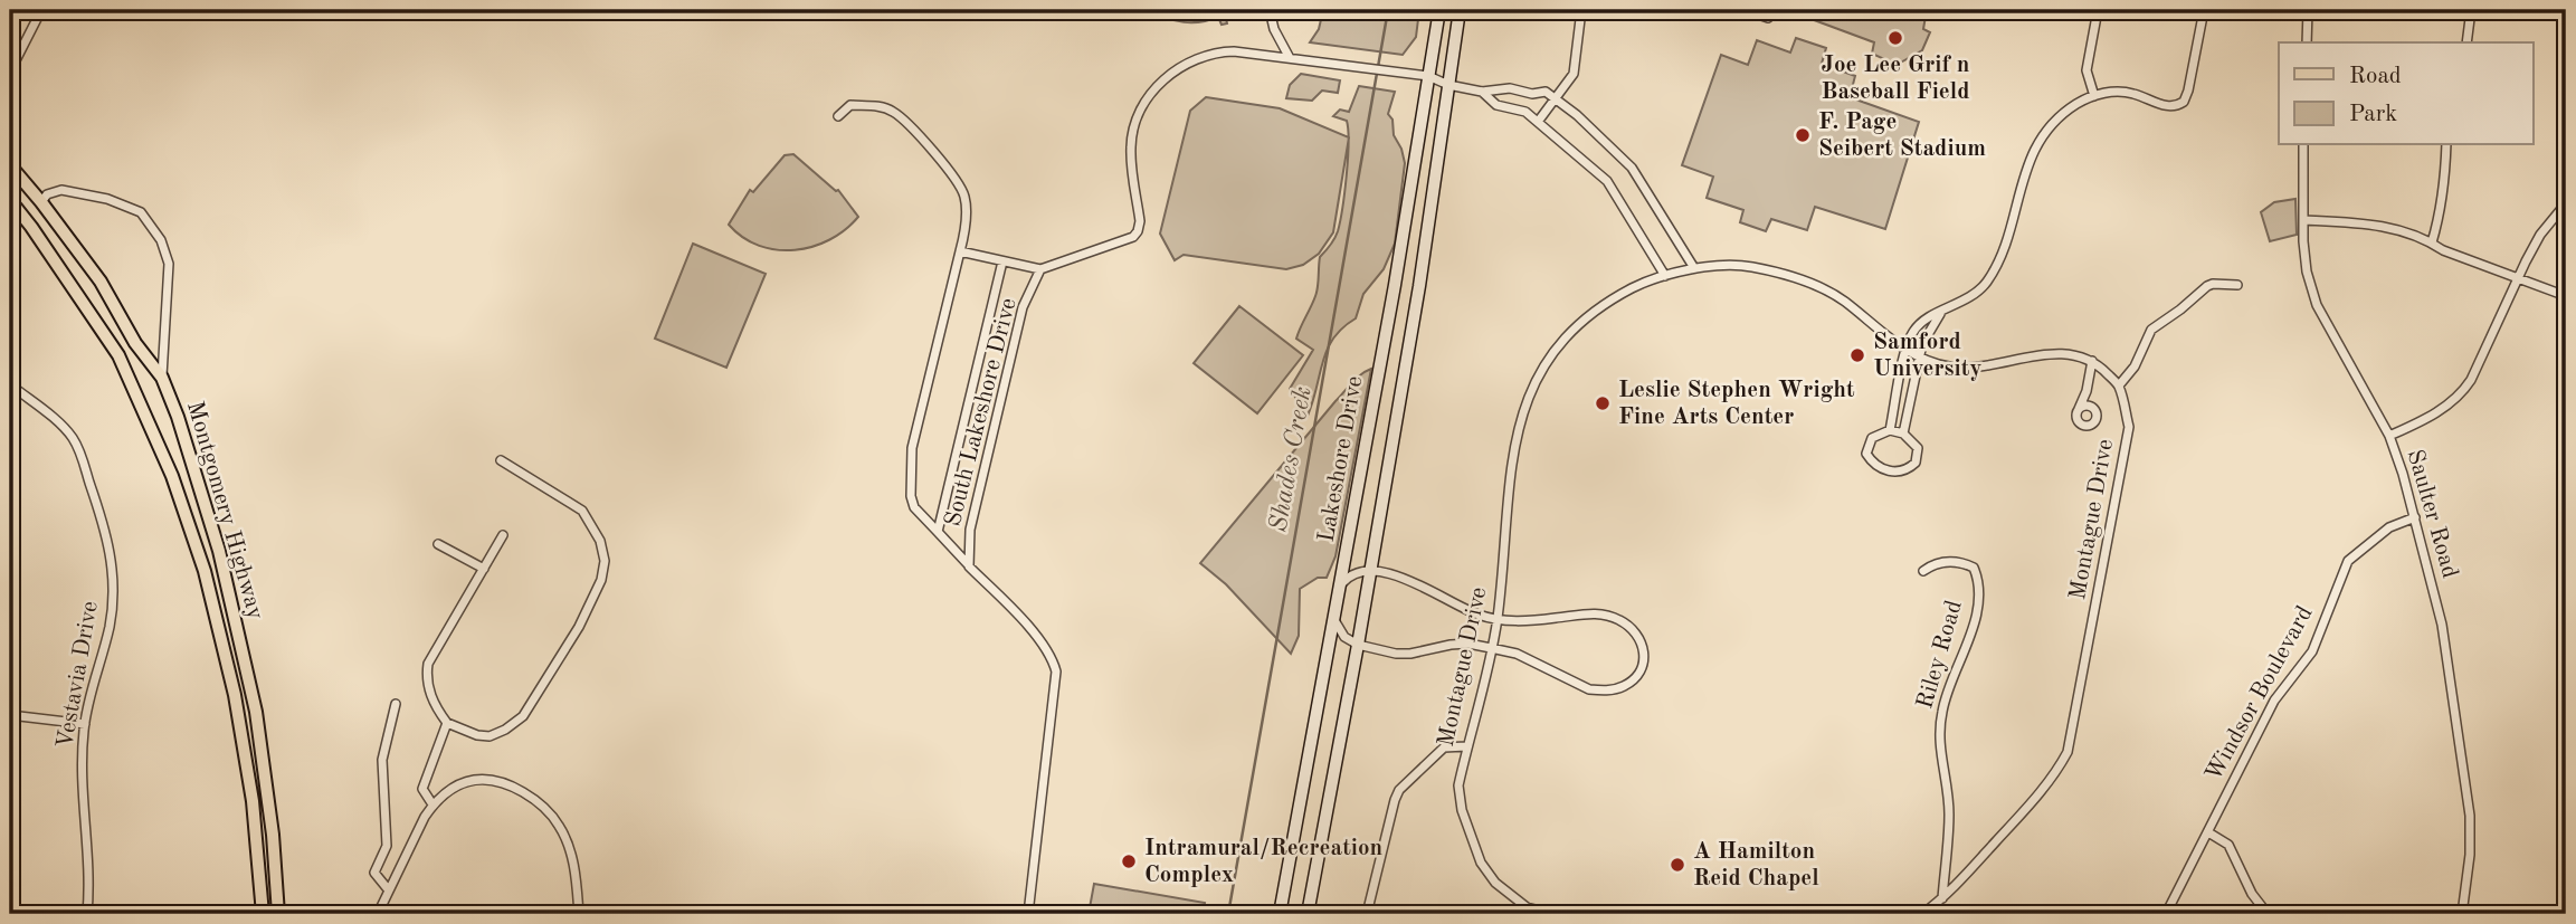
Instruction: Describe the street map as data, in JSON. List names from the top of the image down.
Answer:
{
  "streets": {
    "main road": ["Lakeshore Drive", "Montgomery Highway"],
    "street": [
      "South Lakeshore Drive",
      "Saulter Road",
      "Montague Drive",
      "Riley Road",
      "Vestavia Drive",
      "Windsor Boulevard"
    ]
  },
  "crossings": [
    ["Saulter Road", "Windsor Boulevard"],
    ["Montague Drive", "Riley Road"]
  ],
  "water": ["Shades Creek"],
  "places": [
    "Joe Lee Grif n Baseball Field",
    "F. Page Seibert Stadium",
    "Samford University",
    "Leslie Stephen Wright Fine Arts Center",
    "Intramural/Recreation Complex",
    "A Hamilton Reid Chapel"
  ],
  "legend": ["Road", "Park"]
}
